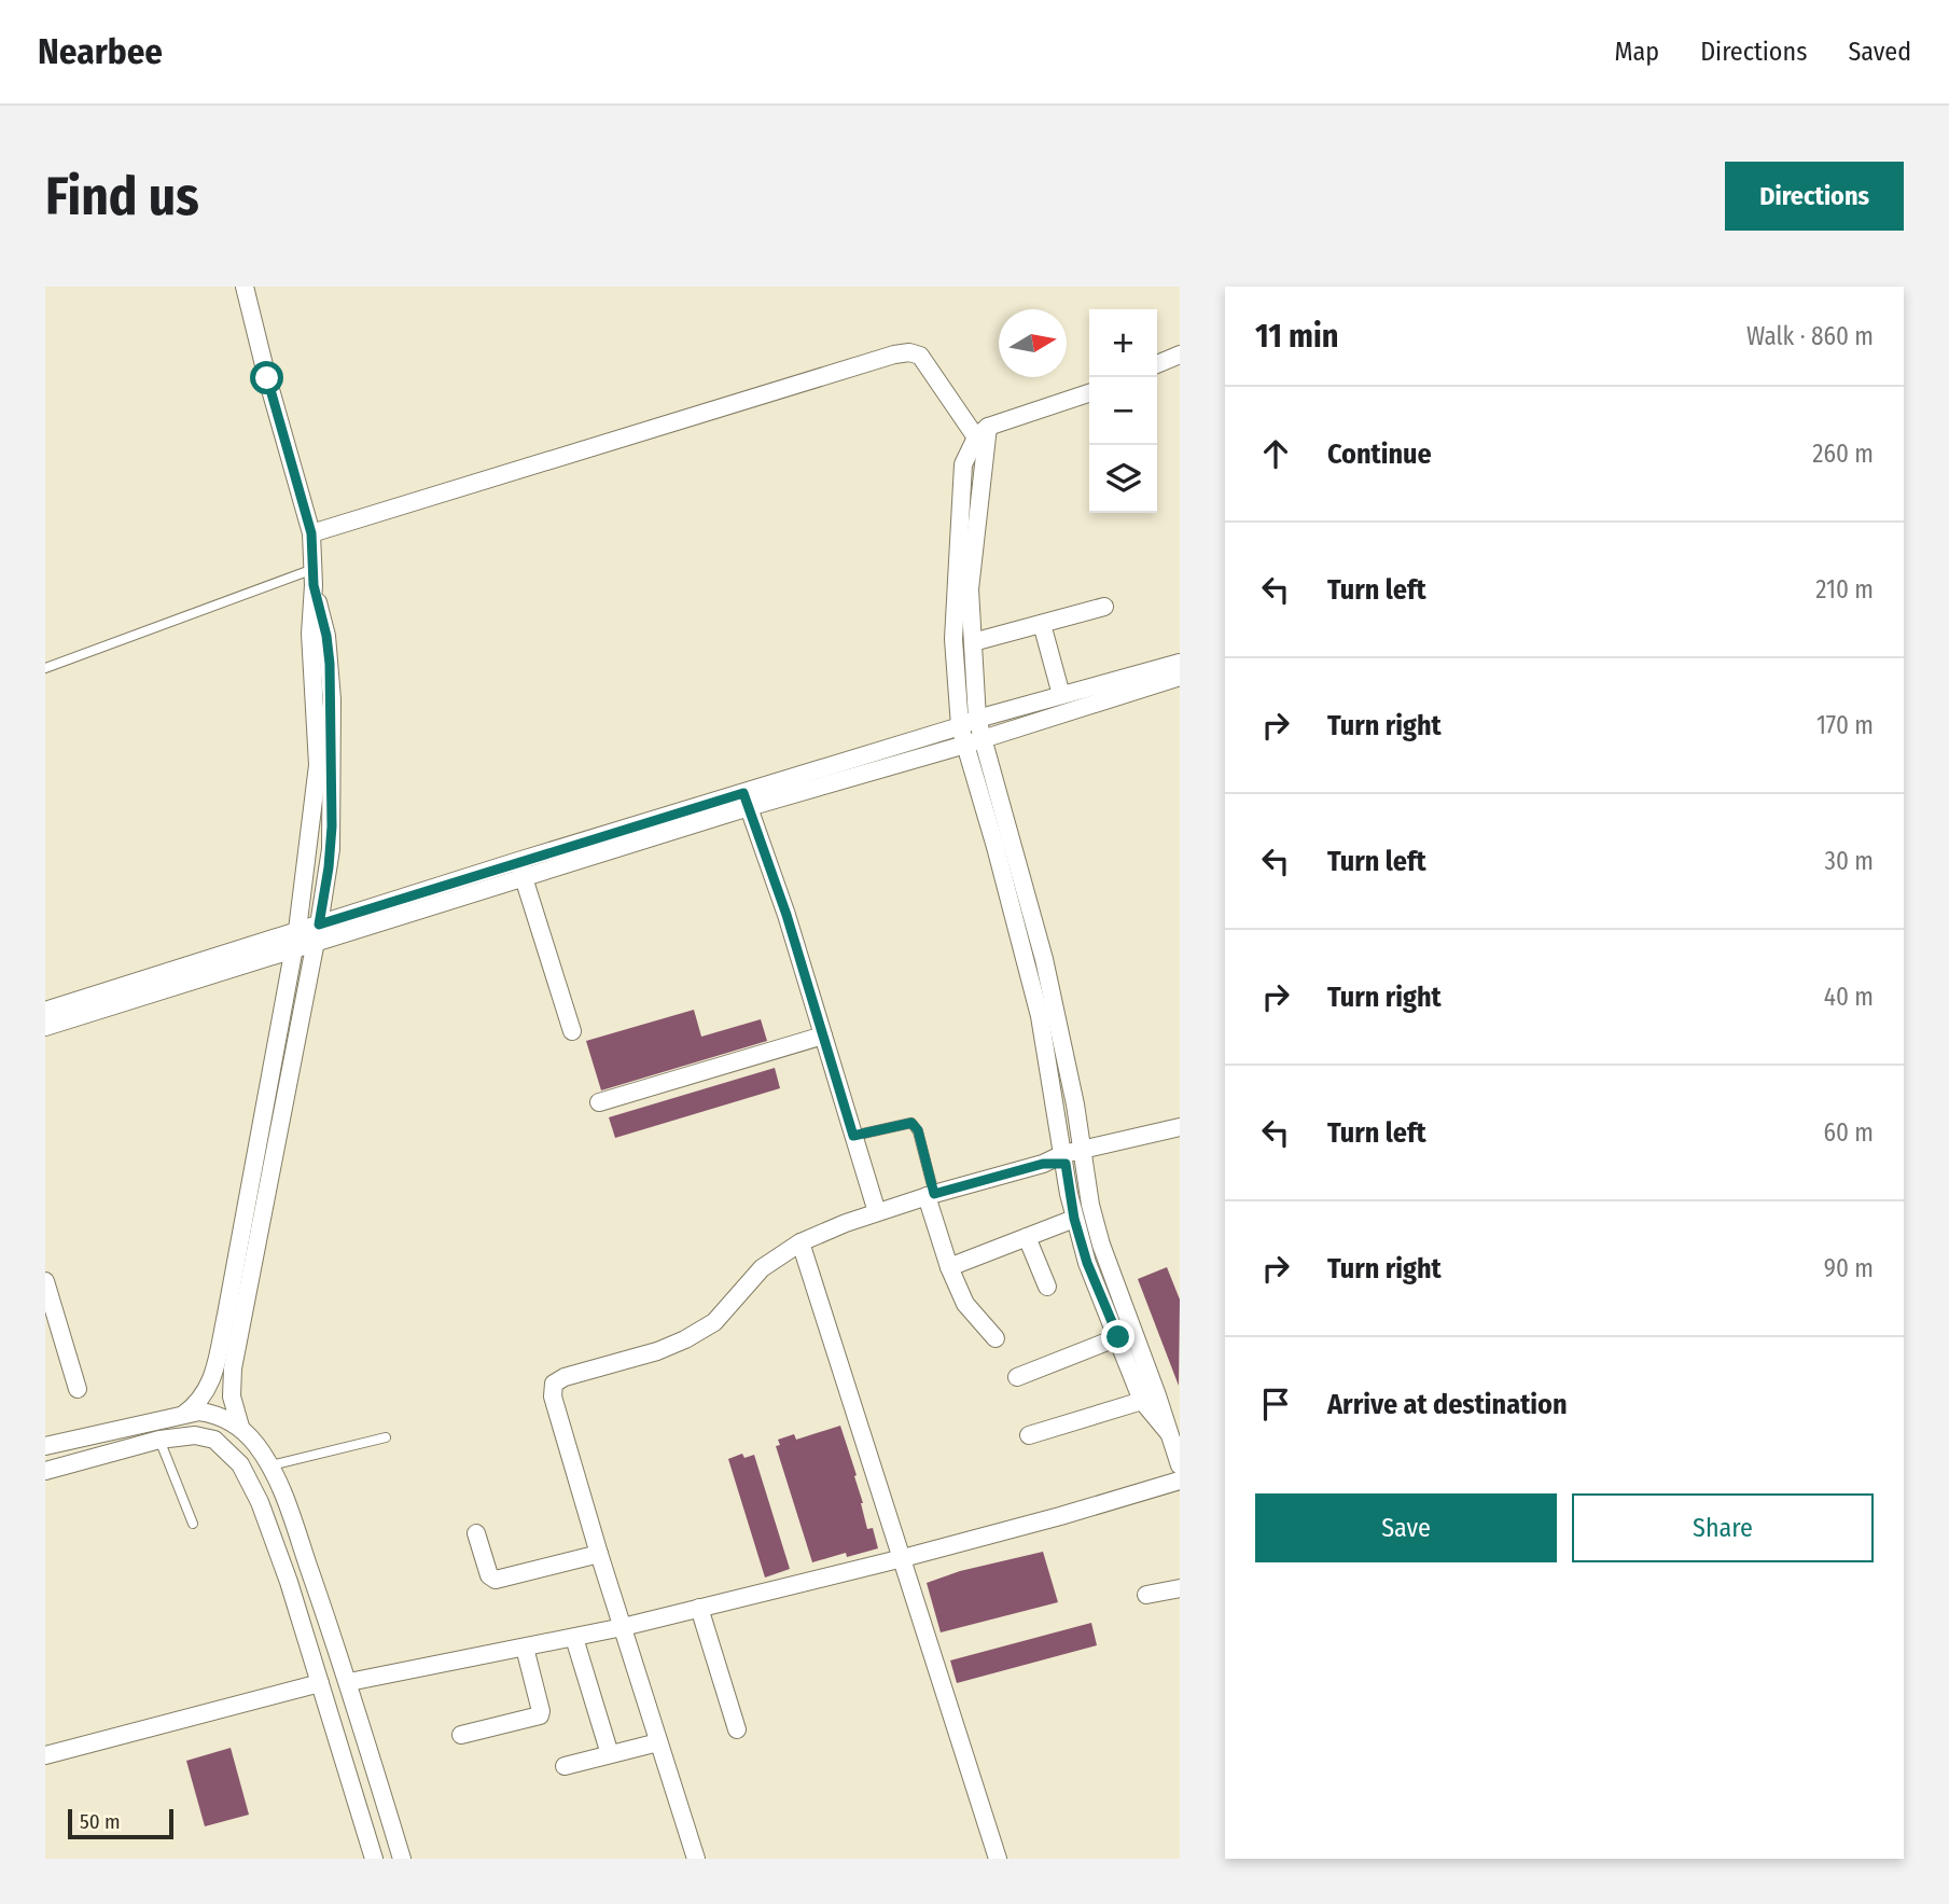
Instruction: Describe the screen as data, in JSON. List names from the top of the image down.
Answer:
{
  "scale_bar": "50 m",
  "north": "right",
  "page": {
    "header": "Nearbee",
    "nav": ["Map", "Directions", "Saved"],
    "buttons": [
      "Directions",
      ["Save", "Share"]
    ],
    "title": "Find us",
    "heading": ["11 min", "Walk · 860 m"],
    "map_buttons": ["+", "−"],
    "list": [
      ["Continue", "260 m"],
      ["Turn left", "210 m"],
      ["Turn right", "170 m"],
      ["Turn left", "30 m"],
      ["Turn right", "40 m"],
      ["Turn left", "60 m"],
      ["Turn right", "90 m"],
      "Arrive at destination"
    ],
    "scale": "50 m"
  }
}
